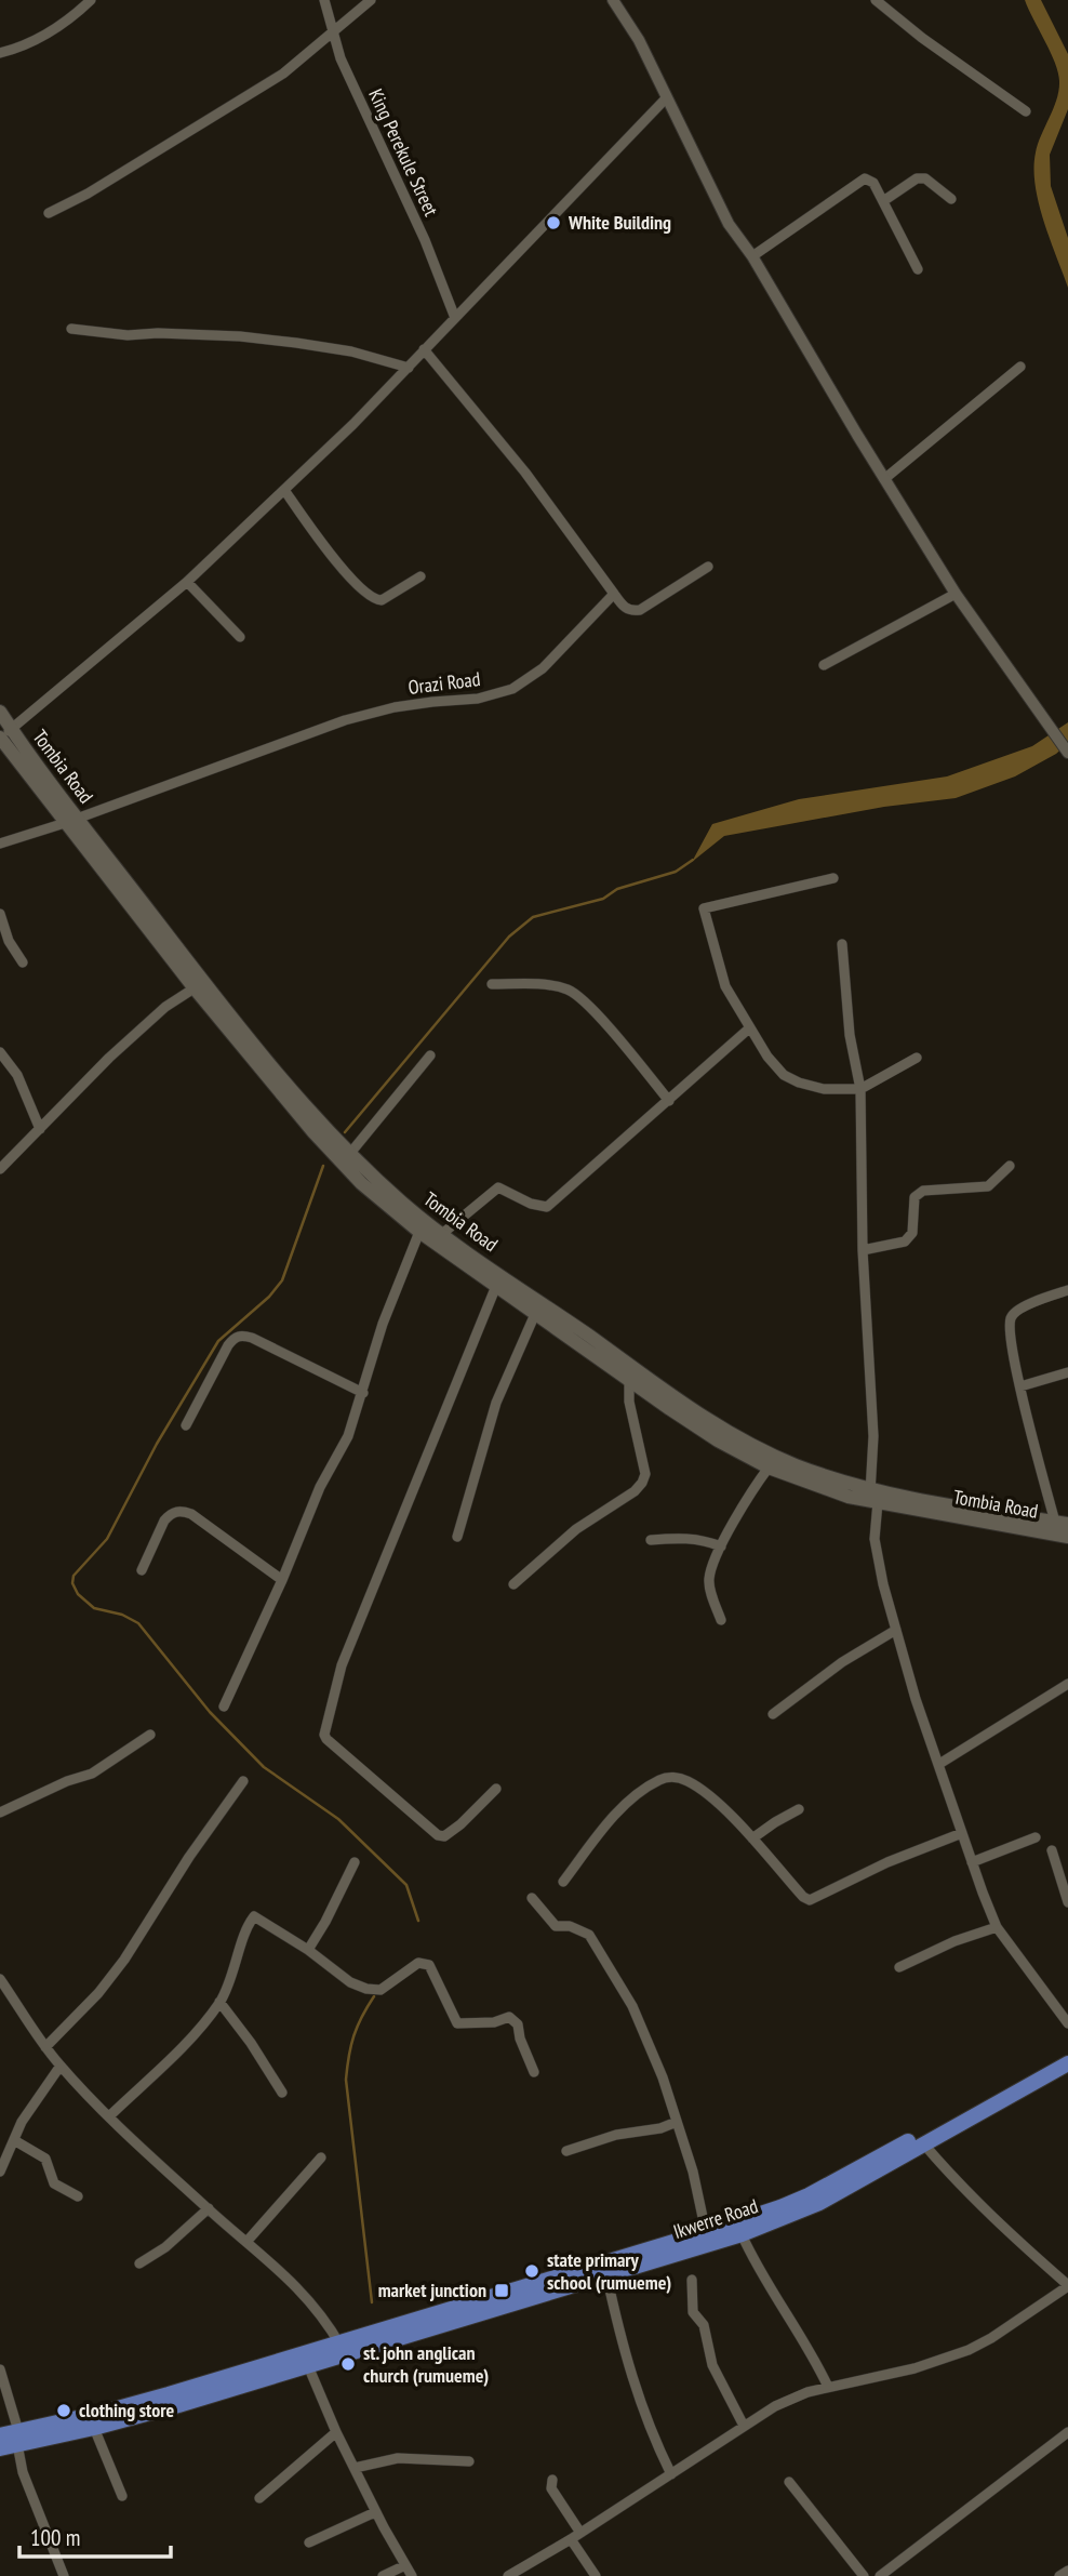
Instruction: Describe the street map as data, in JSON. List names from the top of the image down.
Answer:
{
  "streets": {
    "main road": ["Tombia Road", "Ikwerre Road"],
    "street": ["King Perekule Street", "Orazi Road"]
  },
  "crossings": [
    ["Orazi Road", "Tombia Road"]
  ],
  "places": {
    "other": [
      "White Building",
      "state primary school (rumueme)",
      "st. john anglican church (rumueme)",
      "clothing store"
    ],
    "transit": ["market junction"]
  },
  "scale_bar": "100 m"
}
